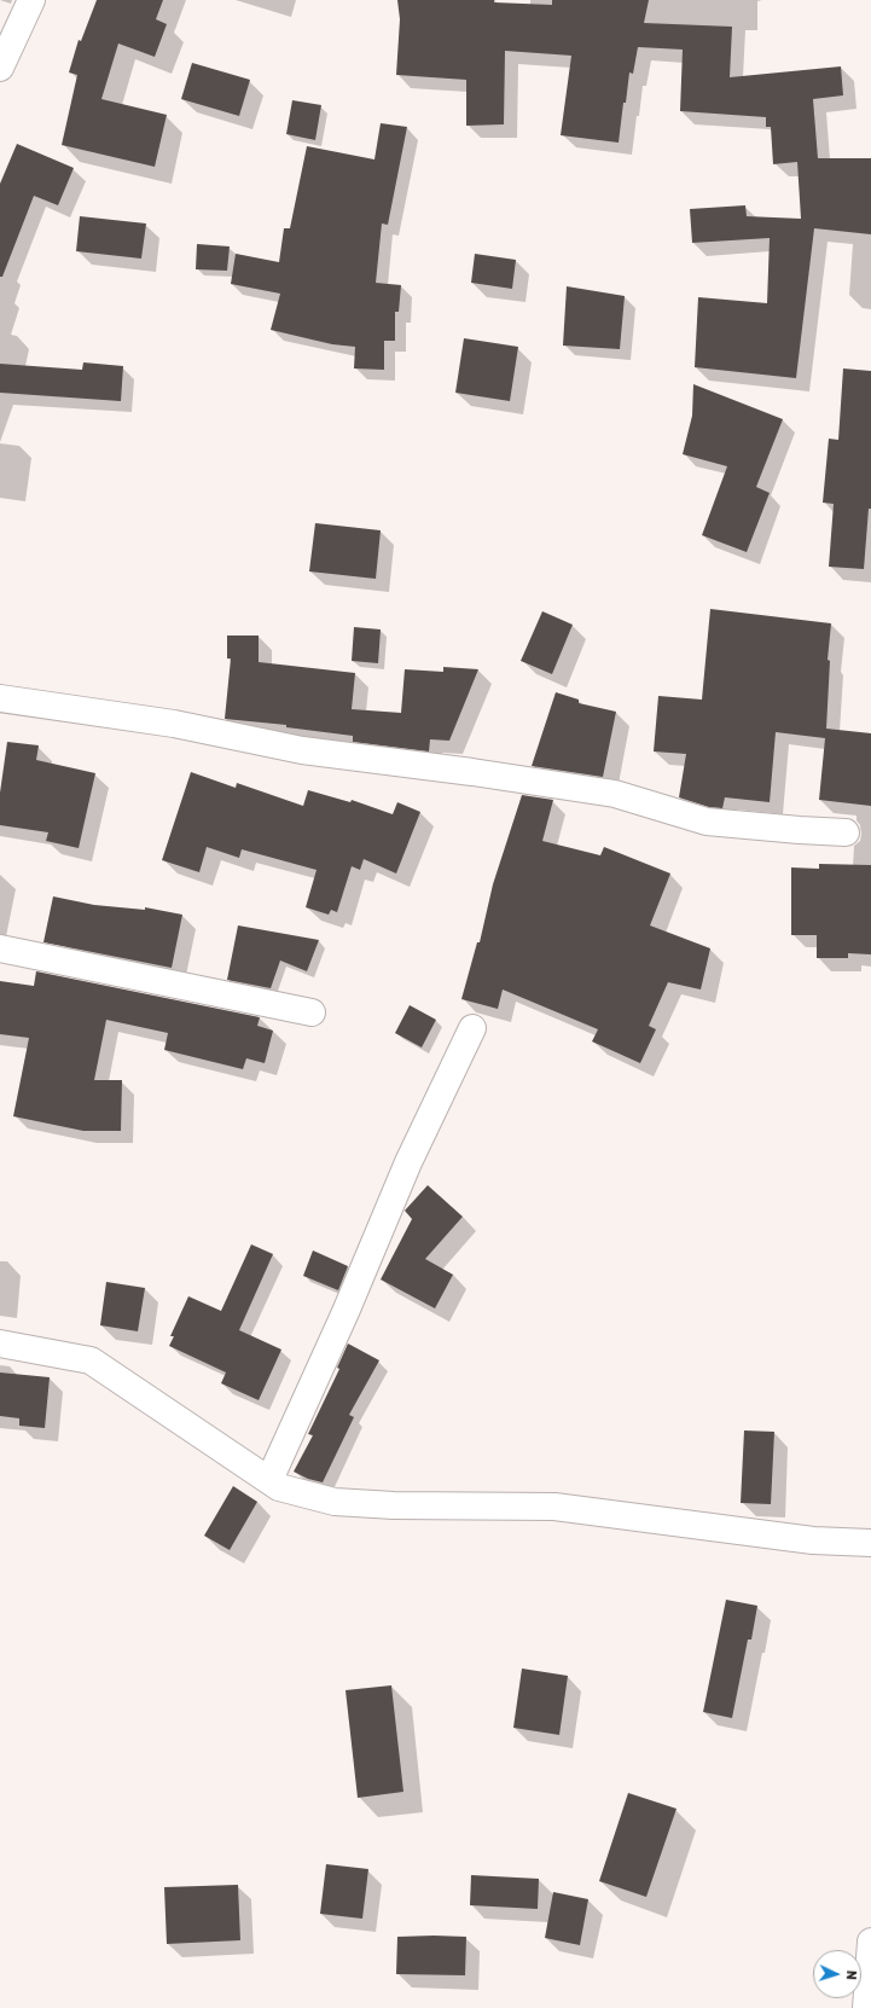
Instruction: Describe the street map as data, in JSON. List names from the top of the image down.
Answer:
{
  "north": "right"
}
